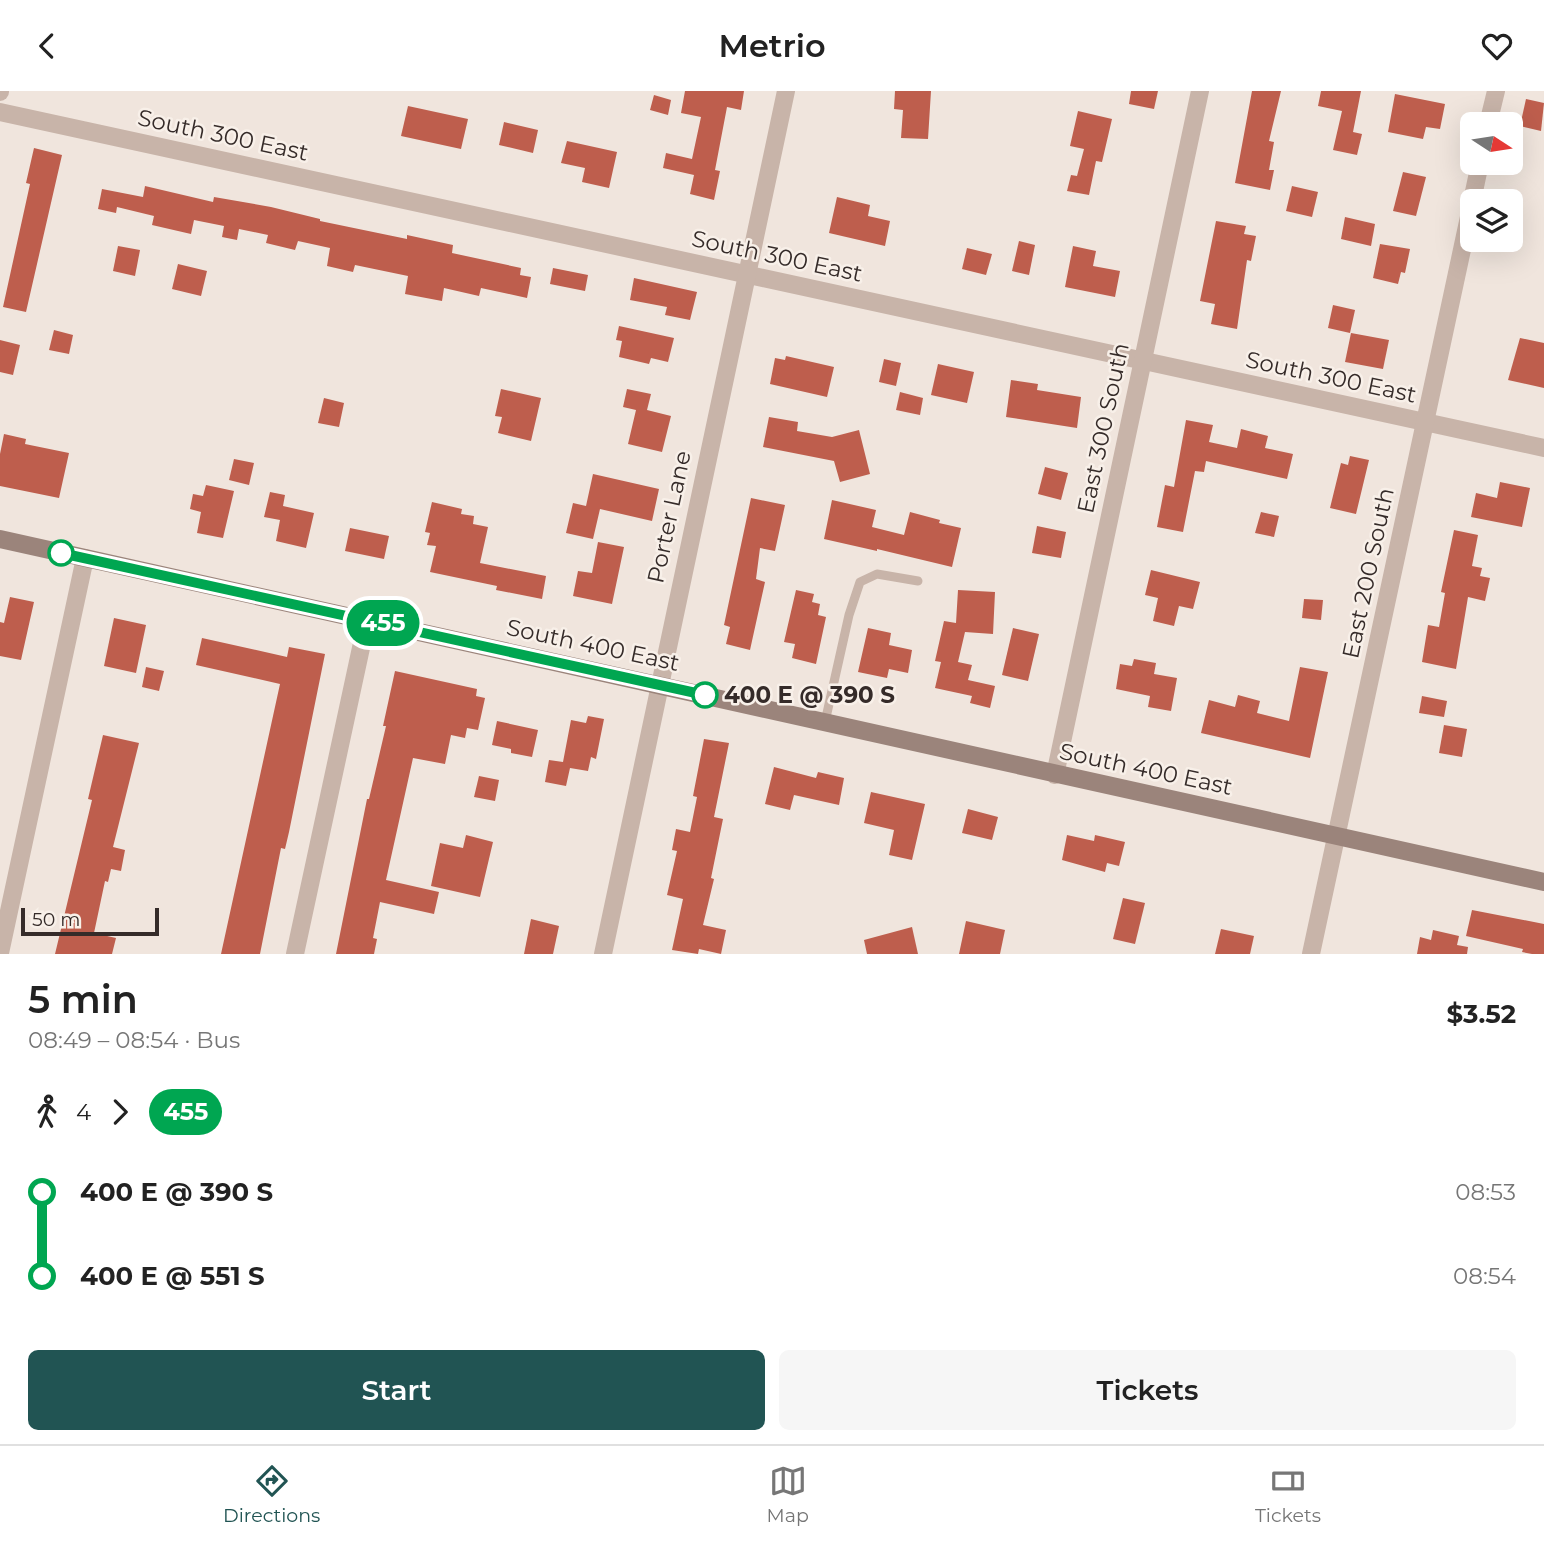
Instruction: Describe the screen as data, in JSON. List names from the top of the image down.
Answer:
{
  "streets": {
    "street": [
      "South 300 East",
      "East 300 South",
      "Porter Lane",
      "East 200 South",
      "South 400 East"
    ]
  },
  "crossings": [
    ["South 300 East", "East 300 South"],
    ["South 300 East", "Porter Lane"],
    ["South 300 East", "East 200 South"],
    ["East 300 South", "South 400 East"],
    ["Porter Lane", "South 400 East"],
    ["East 200 South", "South 400 East"]
  ],
  "places": ["400 E @ 390 S"],
  "lines": ["bus line 455"],
  "scale_bar": "50 m",
  "north": "right",
  "page": {
    "header": "Metrio",
    "on_map": "455",
    "scale": "50 m",
    "heading": ["5 min", "08:49 – 08:54 · Bus", "$3.52"],
    "legs": ["4", "455"],
    "list": [
      {
        "name": "400 E @ 390 S",
        "value": "08:53"
      },
      {
        "name": "400 E @ 551 S",
        "value": "08:54"
      }
    ],
    "buttons": ["Start", "Tickets"],
    "tabs": ["Directions", "Map", "Tickets"]
  }
}
